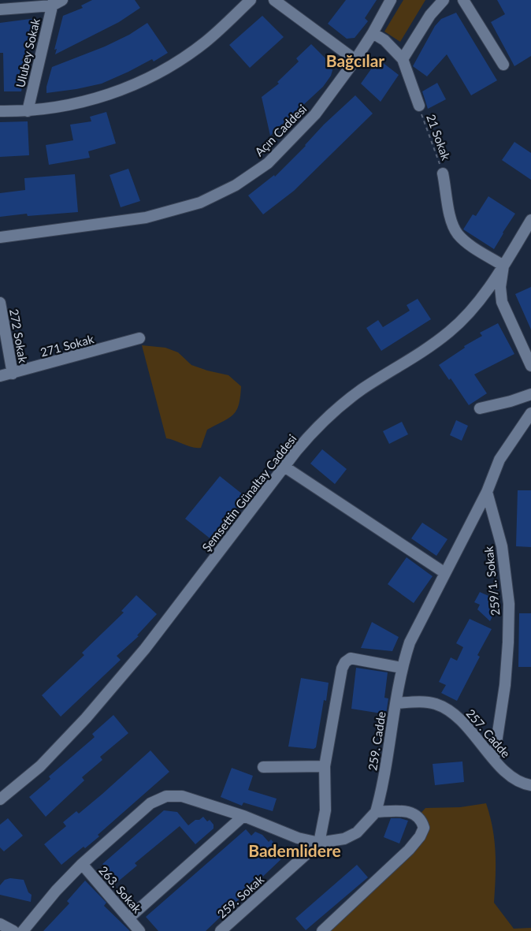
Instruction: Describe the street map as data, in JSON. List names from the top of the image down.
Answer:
{
  "streets": {
    "street": [
      "Ulubey Sokak",
      "Açın Caddesi",
      "272 Sokak",
      "271 Sokak",
      "Şemsettin Günaltay Caddesi",
      "259/1. Sokak",
      "257. Cadde",
      "259. Cadde",
      "263. Sokak",
      "259. Sokak"
    ],
    "path": ["21 Sokak"]
  },
  "crossings": [
    ["272 Sokak", "271 Sokak"],
    ["259/1. Sokak", "257. Cadde"],
    ["259/1. Sokak", "259. Cadde"],
    ["257. Cadde", "259. Cadde"]
  ],
  "districts": ["Bağcılar", "Bademlidere"]
}
